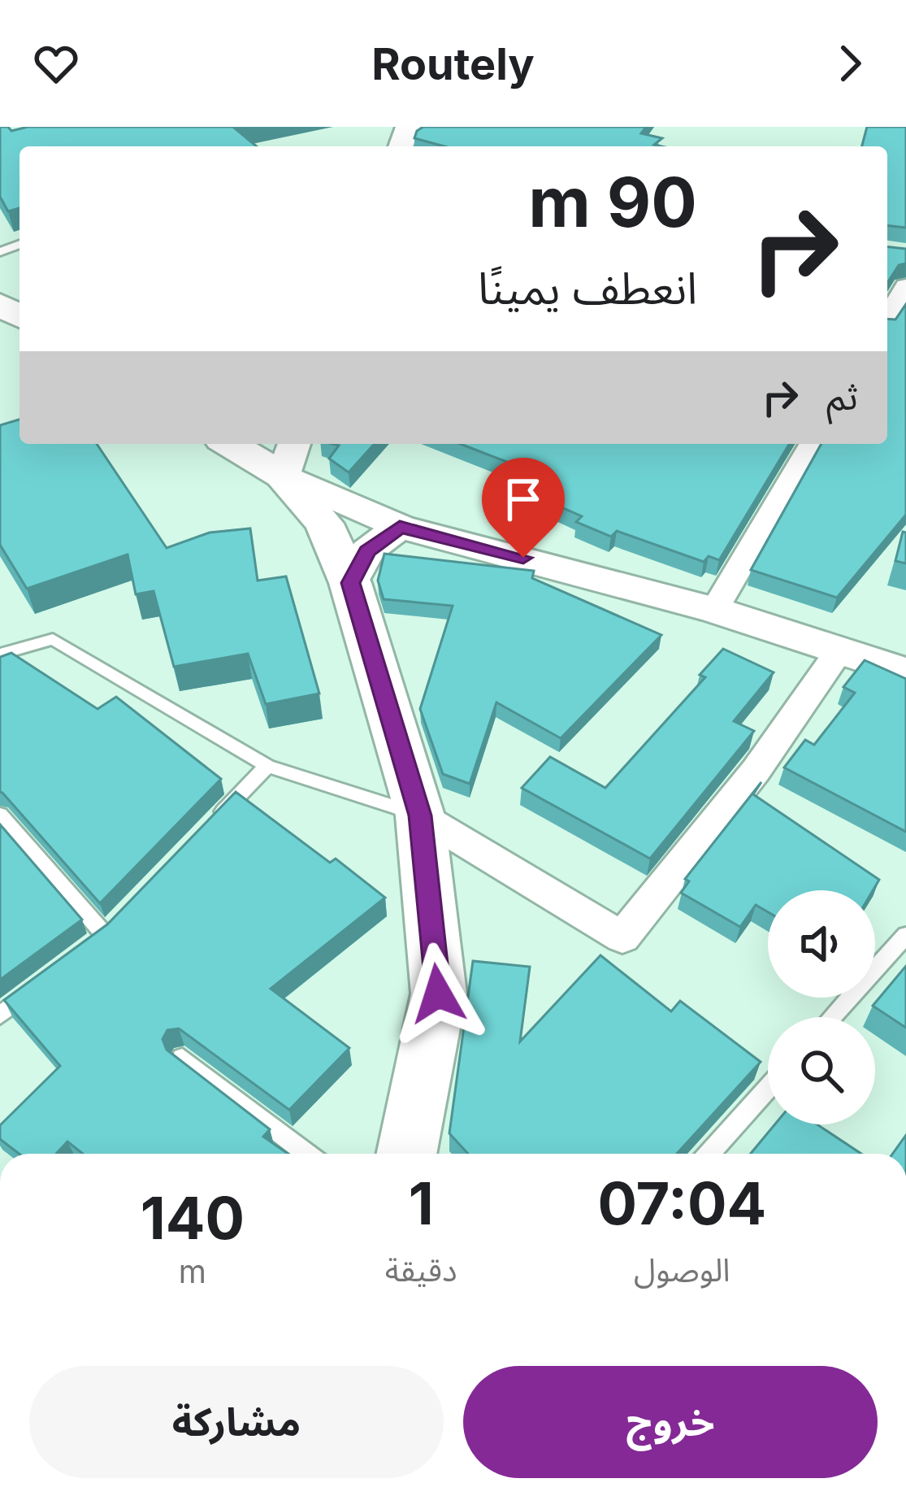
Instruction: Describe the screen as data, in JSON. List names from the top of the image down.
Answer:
{
  "page": {
    "header": "Routely",
    "turn": ["90 m", "انعطف يمينًا"],
    "then": "ثم",
    "eta": [
      "07:04",
      "الوصول",
      "1",
      "دقيقة",
      "140",
      "m"
    ],
    "buttons": ["خروج", "مشاركة"]
  }
}
